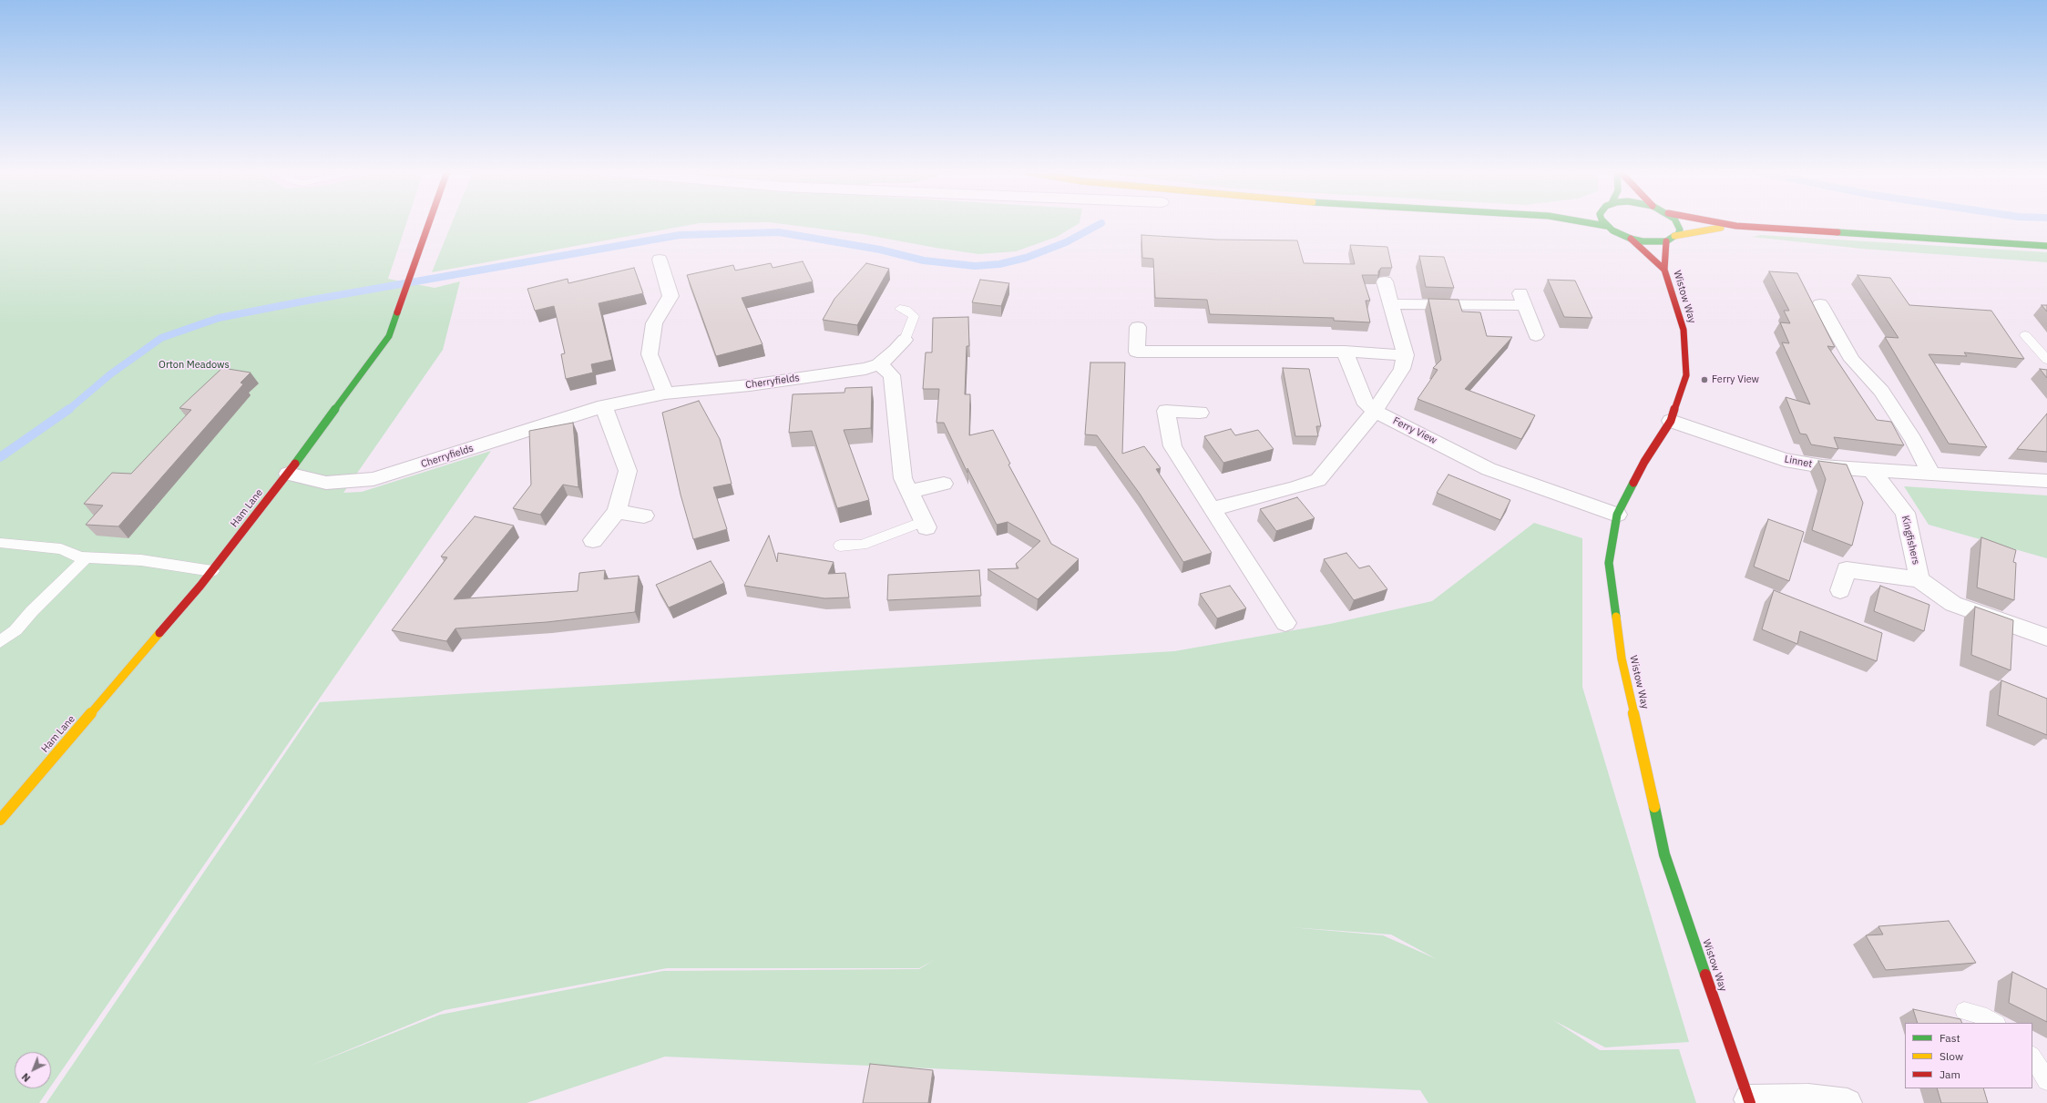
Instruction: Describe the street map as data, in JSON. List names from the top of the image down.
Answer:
{
  "streets": {
    "street": [
      "Wistow Way",
      "Cherryfields",
      "Ferry View",
      "Linnet",
      "Ham Lane",
      "Kingfishers"
    ]
  },
  "crossings": [
    ["Wistow Way", "Ferry View"],
    ["Wistow Way", "Linnet"],
    ["Cherryfields", "Ham Lane"],
    ["Linnet", "Kingfishers"]
  ],
  "parks": ["Orton Meadows"],
  "places": ["Ferry View"],
  "legend": ["Fast", "Slow", "Jam"],
  "north": "bottom left"
}
